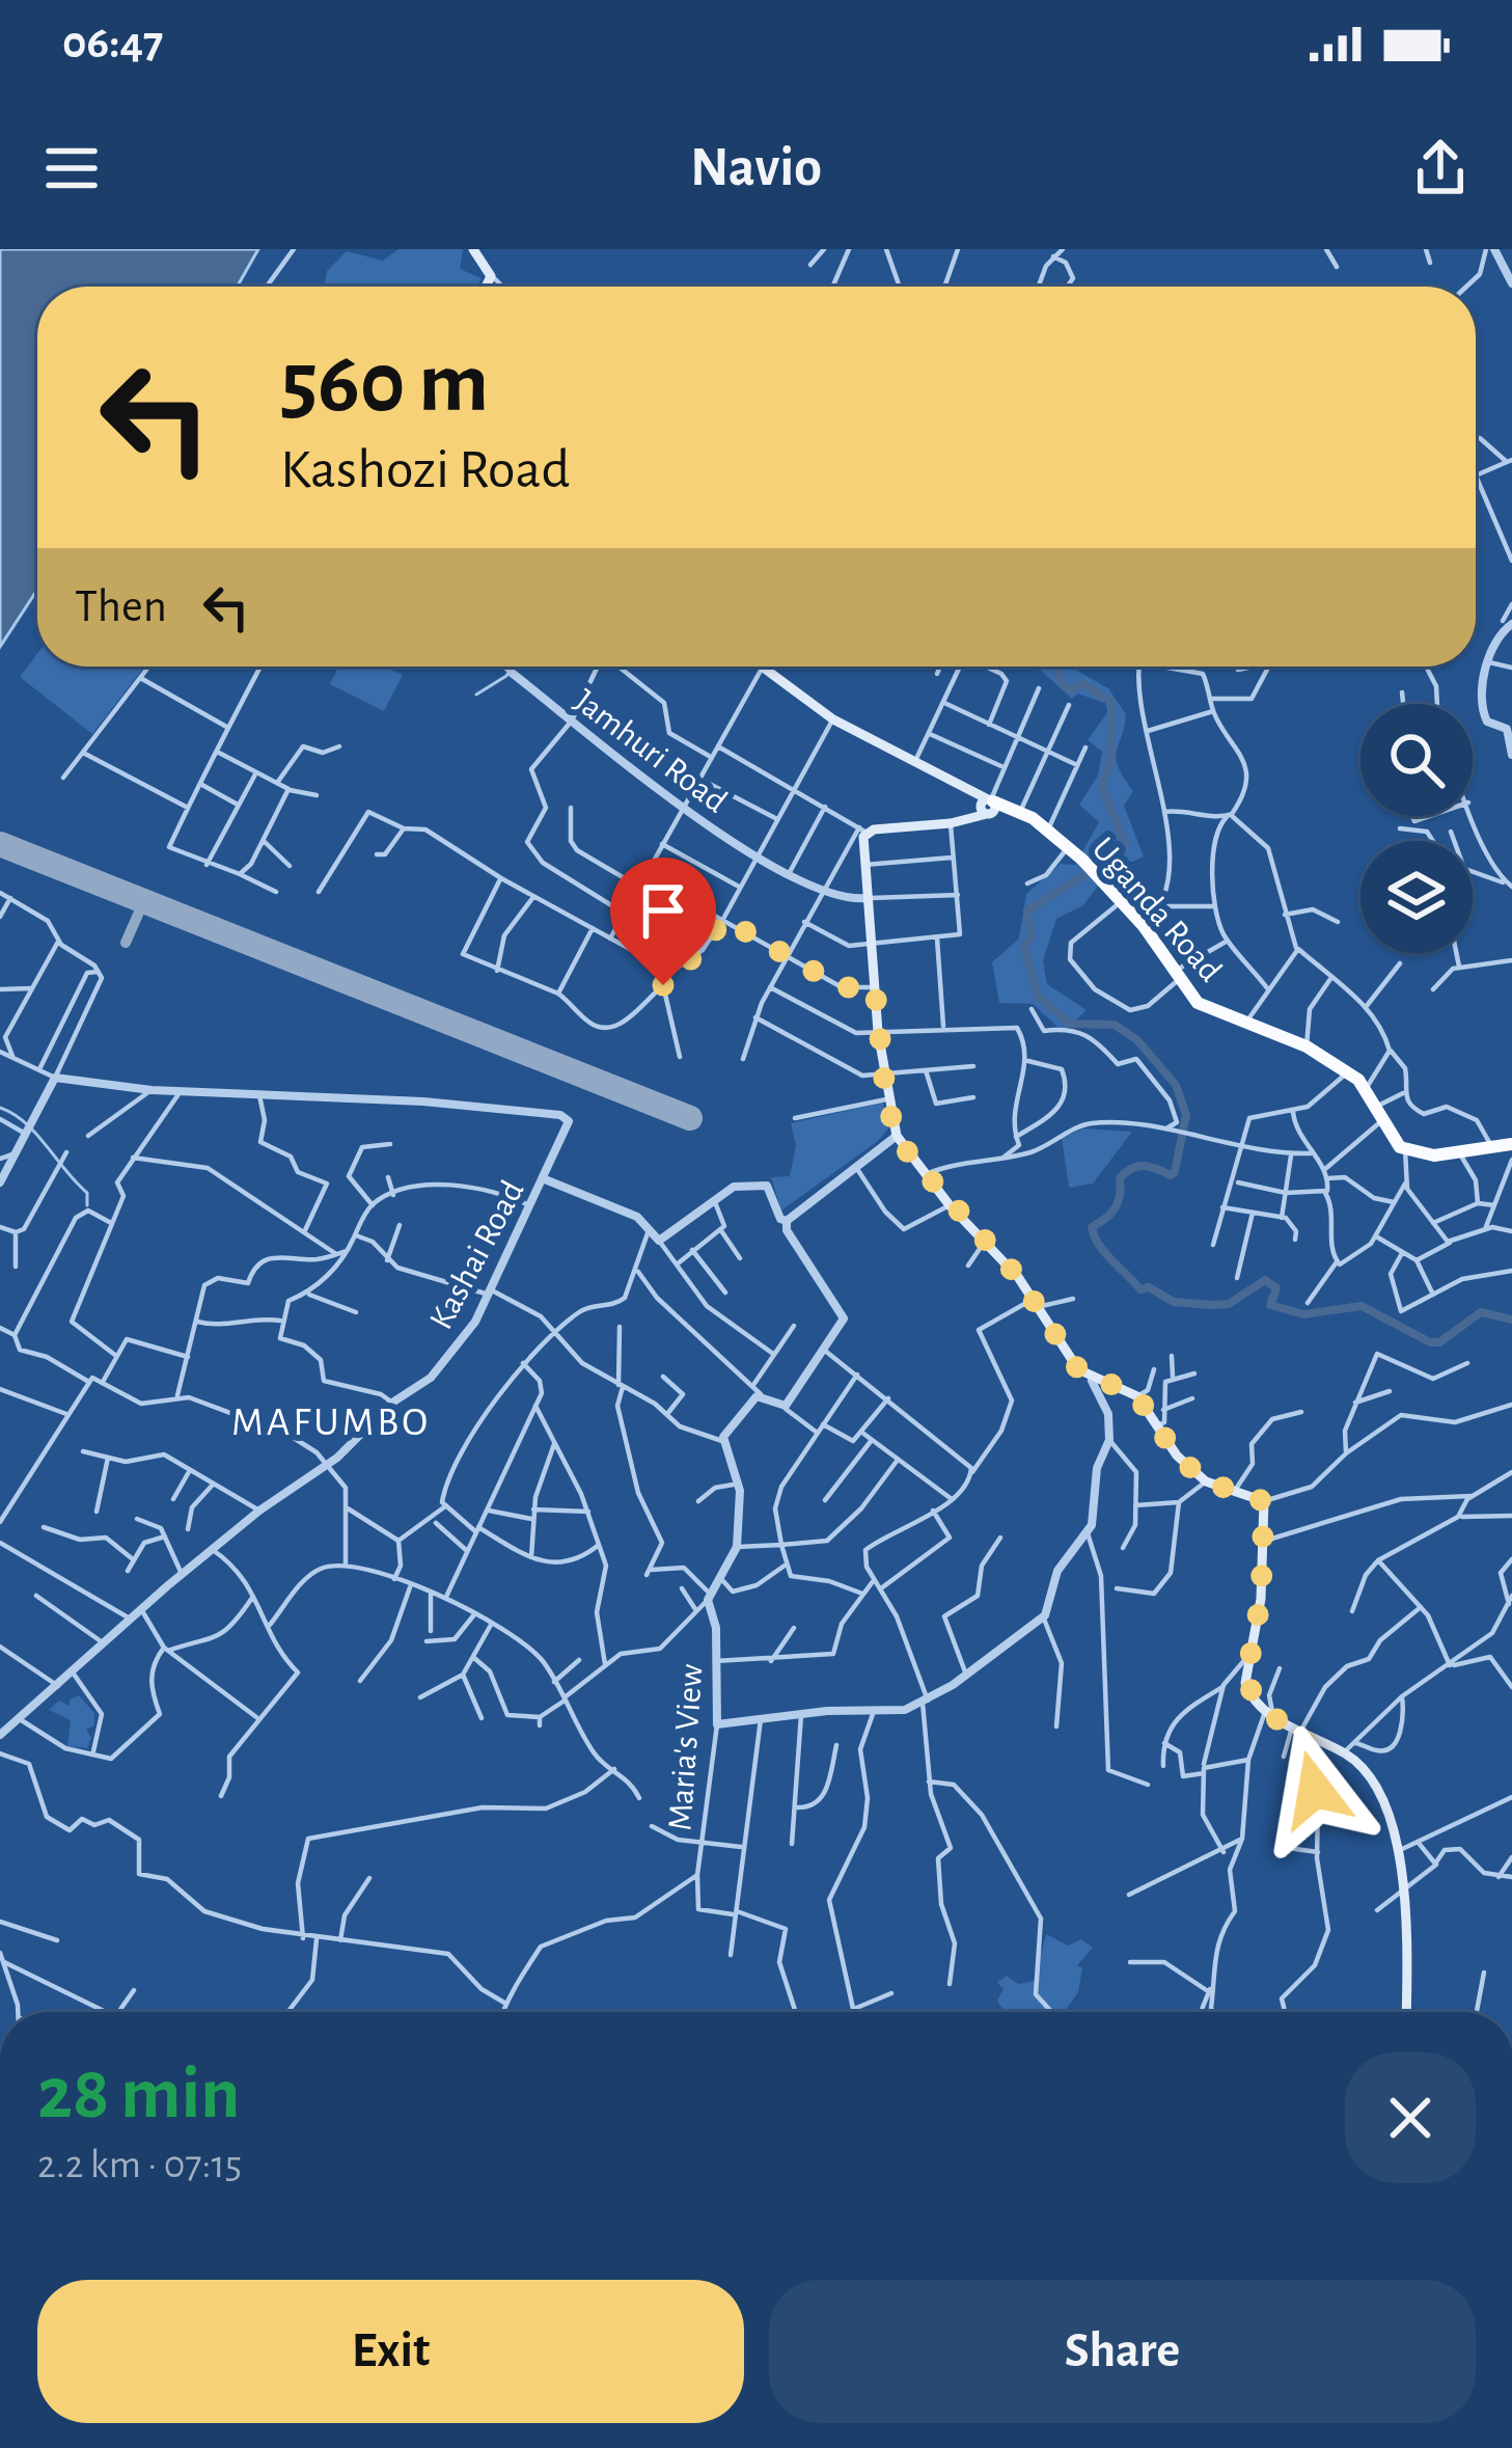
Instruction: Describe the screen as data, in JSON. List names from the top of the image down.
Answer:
{
  "streets": {
    "main road": ["Uganda Road"],
    "street": ["Jamhuri Road", "Kashai Road", "Maria's View"]
  },
  "districts": ["MAFUMBO"],
  "page": {
    "status": "06:47",
    "header": "Navio",
    "turn": ["560 m", "Kashozi Road"],
    "then": "Then",
    "heading": ["28 min", "2.2 km · 07:15"],
    "buttons": ["Exit", "Share"]
  }
}
